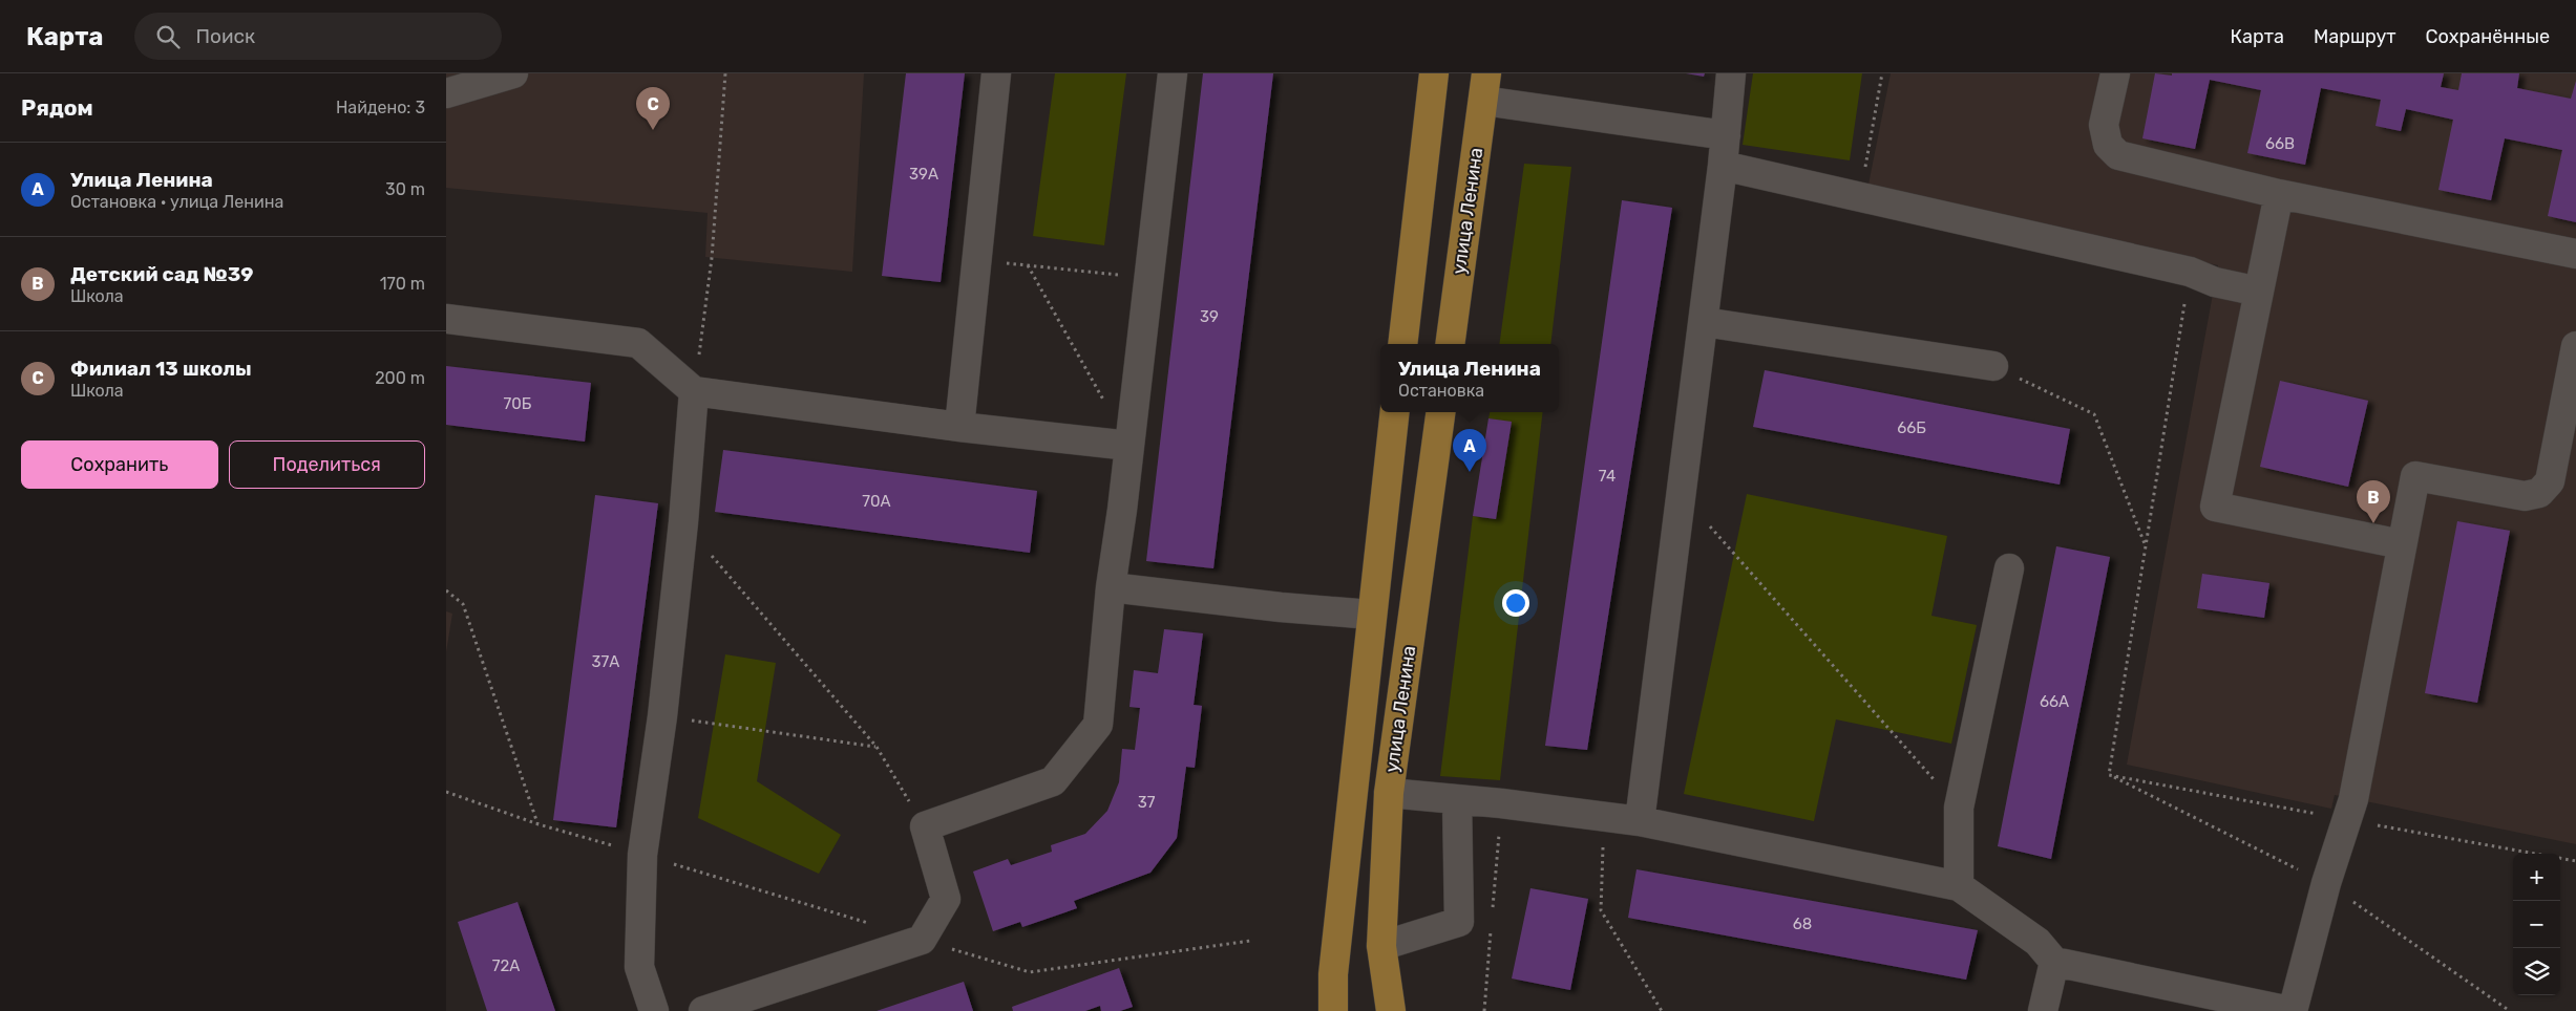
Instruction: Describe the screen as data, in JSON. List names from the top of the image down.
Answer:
{
  "streets": {
    "main road": ["улица Ленина"]
  },
  "house_numbers": [
    "66В",
    "39А",
    "39",
    "70Б",
    "66Б",
    "74",
    "70А",
    "37А",
    "66А",
    "37",
    "68",
    "72А"
  ],
  "page": {
    "header": "Карта",
    "search": "Поиск",
    "nav": ["Карта", "Маршрут", "Сохранённые"],
    "heading": ["Рядом", "Найдено: 3"],
    "pins": ["C", "A", "B"],
    "list": [
      {
        "mark": "A",
        "name": "Улица Ленина",
        "note": "Остановка · улица Ленина",
        "value": "30 m"
      },
      {
        "mark": "B",
        "name": "Детский сад №39",
        "note": "Школа",
        "value": "170 m"
      },
      {
        "mark": "C",
        "name": "Филиал 13 школы",
        "note": "Школа",
        "value": "200 m"
      }
    ],
    "popup": ["Улица Ленина", "Остановка"],
    "buttons": ["Сохранить", "Поделиться"],
    "map_buttons": ["+", "−"]
  }
}
